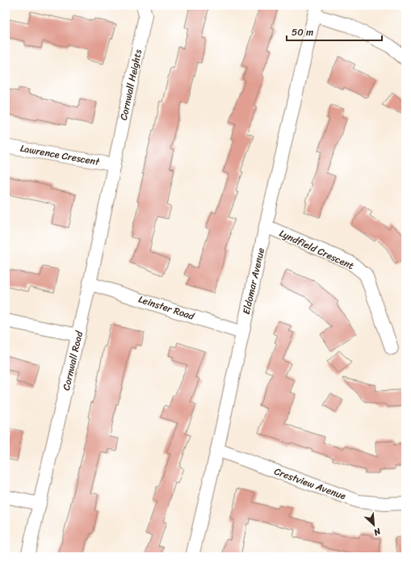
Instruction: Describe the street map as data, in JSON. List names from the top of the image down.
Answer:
{
  "streets": {
    "street": [
      "Cornwall Heights",
      "Lawrence Crescent",
      "Lyndfield Crescent",
      "Eldomar Avenue",
      "Leinster Road",
      "Cornwall Road",
      "Crestview Avenue"
    ]
  },
  "crossings": [
    ["Cornwall Heights", "Lawrence Crescent"],
    ["Cornwall Heights", "Cornwall Road"],
    ["Lawrence Crescent", "Cornwall Road"],
    ["Lyndfield Crescent", "Eldomar Avenue"],
    ["Eldomar Avenue", "Leinster Road"],
    ["Eldomar Avenue", "Crestview Avenue"],
    ["Leinster Road", "Cornwall Road"]
  ],
  "scale_bar": "50 m",
  "north": "bottom right"
}
